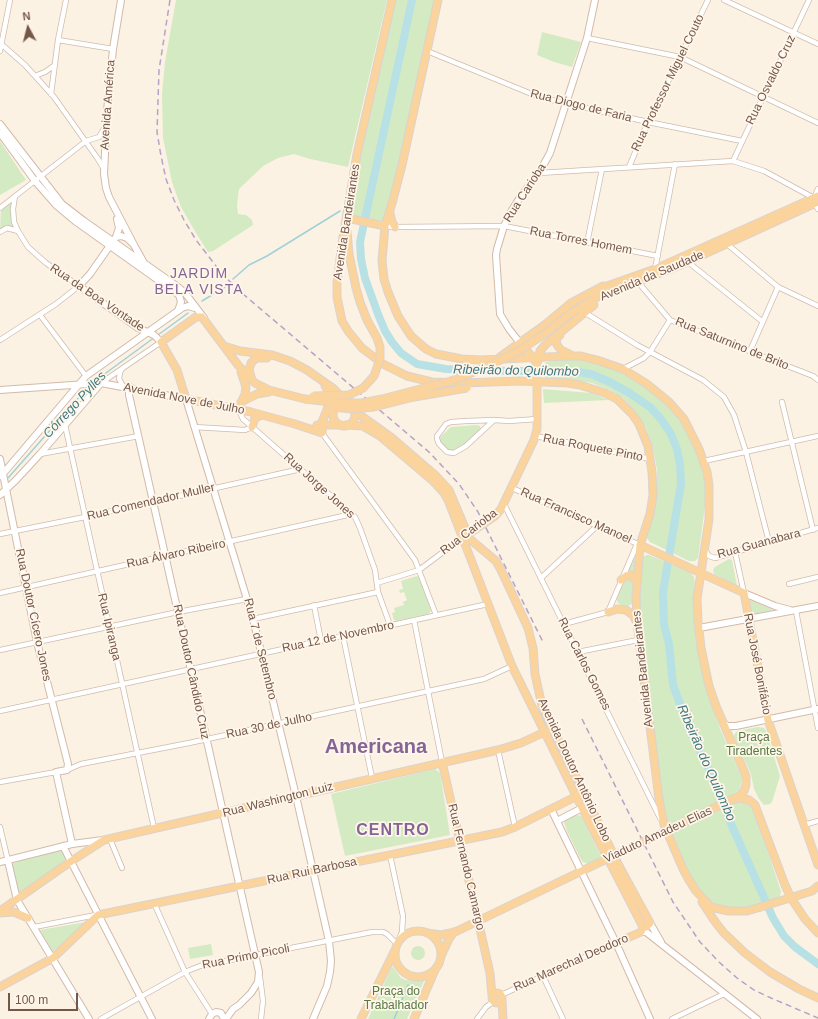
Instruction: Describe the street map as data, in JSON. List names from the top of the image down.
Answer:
{
  "streets": {
    "main road": [
      "Avenida América",
      "Rua Carioba",
      "Avenida Bandeirantes",
      "Avenida da Saudade",
      "Rua da Boa Vontade",
      "Avenida Nove de Julho",
      "Rua Doutor Cícero Jones",
      "Rua 7 de Setembro",
      "Rua José Bonifácio",
      "Rua Doutor Cândido Cruz",
      "Rua 30 de Julho",
      "Avenida Doutor Antônio Lobo",
      "Rua Washington Luiz",
      "Viaduto Amadeu Elias",
      "Rua Fernando Camargo",
      "Rua Rui Barbosa",
      "Rua Marechal Deodoro"
    ],
    "street": [
      "Rua Osvaldo Cruz",
      "Rua Professor Miguel Couto",
      "Rua Diogo de Faria",
      "Rua Torres Homem",
      "Rua Saturnino de Brito",
      "Rua Roquete Pinto",
      "Rua Jorge Jones",
      "Rua Comendador Muller",
      "Rua Francisco Manoel",
      "Rua Guanabara",
      "Rua Álvaro Ribeiro",
      "Rua Ipiranga",
      "Rua 12 de Novembro",
      "Rua Carlos Gomes",
      "Rua Primo Picoli"
    ]
  },
  "crossings": [
    ["Rua Osvaldo Cruz", "Rua Diogo de Faria"],
    ["Rua Professor Miguel Couto", "Rua Diogo de Faria"],
    ["Rua Diogo de Faria", "Rua Carioba"],
    ["Rua Carioba", "Avenida Bandeirantes"],
    ["Rua Carioba", "Rua Torres Homem"],
    ["Rua Carioba", "Rua Roquete Pinto"],
    ["Rua Carioba", "Rua Jorge Jones"],
    ["Rua Carioba", "Rua Francisco Manoel"],
    ["Rua Carioba", "Rua Carlos Gomes"],
    ["Rua Carioba", "Avenida Doutor Antônio Lobo"],
    ["Avenida Bandeirantes", "Rua Roquete Pinto"],
    ["Avenida Bandeirantes", "Rua Francisco Manoel"],
    ["Avenida Bandeirantes", "Rua Carlos Gomes"],
    ["Avenida da Saudade", "Rua Saturnino de Brito"],
    ["Rua da Boa Vontade", "Avenida Nove de Julho"],
    ["Rua da Boa Vontade", "Rua 7 de Setembro"],
    ["Avenida Nove de Julho", "Rua Jorge Jones"],
    ["Avenida Nove de Julho", "Rua 7 de Setembro"],
    ["Avenida Nove de Julho", "Rua Doutor Cândido Cruz"],
    ["Avenida Nove de Julho", "Avenida Doutor Antônio Lobo"],
    ["Rua Jorge Jones", "Rua Comendador Muller"],
    ["Rua Jorge Jones", "Rua Álvaro Ribeiro"],
    ["Rua Jorge Jones", "Rua 12 de Novembro"],
    ["Rua Comendador Muller", "Rua Doutor Cícero Jones"],
    ["Rua Comendador Muller", "Rua Ipiranga"],
    ["Rua Comendador Muller", "Rua 7 de Setembro"],
    ["Rua Comendador Muller", "Rua Doutor Cândido Cruz"],
    ["Rua Guanabara", "Rua José Bonifácio"],
    ["Rua Álvaro Ribeiro", "Rua Doutor Cícero Jones"],
    ["Rua Álvaro Ribeiro", "Rua Ipiranga"],
    ["Rua Álvaro Ribeiro", "Rua 7 de Setembro"],
    ["Rua Álvaro Ribeiro", "Rua Doutor Cândido Cruz"],
    ["Rua Doutor Cícero Jones", "Rua 12 de Novembro"],
    ["Rua Doutor Cícero Jones", "Rua 30 de Julho"],
    ["Rua Ipiranga", "Rua 12 de Novembro"],
    ["Rua Ipiranga", "Rua 30 de Julho"],
    ["Rua Ipiranga", "Rua Washington Luiz"],
    ["Rua 12 de Novembro", "Rua 7 de Setembro"],
    ["Rua 12 de Novembro", "Rua Doutor Cândido Cruz"],
    ["Rua 12 de Novembro", "Avenida Doutor Antônio Lobo"],
    ["Rua 7 de Setembro", "Rua 30 de Julho"],
    ["Rua 7 de Setembro", "Rua Washington Luiz"],
    ["Rua 7 de Setembro", "Rua Rui Barbosa"],
    ["Rua 7 de Setembro", "Rua Primo Picoli"],
    ["Rua Doutor Cândido Cruz", "Rua 30 de Julho"],
    ["Rua Doutor Cândido Cruz", "Rua Washington Luiz"],
    ["Rua Doutor Cândido Cruz", "Rua Rui Barbosa"],
    ["Rua Doutor Cândido Cruz", "Rua Primo Picoli"],
    ["Rua 30 de Julho", "Avenida Doutor Antônio Lobo"],
    ["Avenida Doutor Antônio Lobo", "Rua Washington Luiz"],
    ["Avenida Doutor Antônio Lobo", "Rua Rui Barbosa"],
    ["Rua Washington Luiz", "Rua Fernando Camargo"],
    ["Viaduto Amadeu Elias", "Rua Fernando Camargo"],
    ["Rua Fernando Camargo", "Rua Rui Barbosa"],
    ["Rua Fernando Camargo", "Rua Marechal Deodoro"]
  ],
  "districts": ["JARDIM BELA VISTA", "Americana", "CENTRO"],
  "water": ["Ribeirão do Quilombo", "Córrego Pylles"],
  "parks": ["Praça Tiradentes", "Praça do Trabalhador"],
  "scale_bar": "100 m",
  "north": "top"
}
